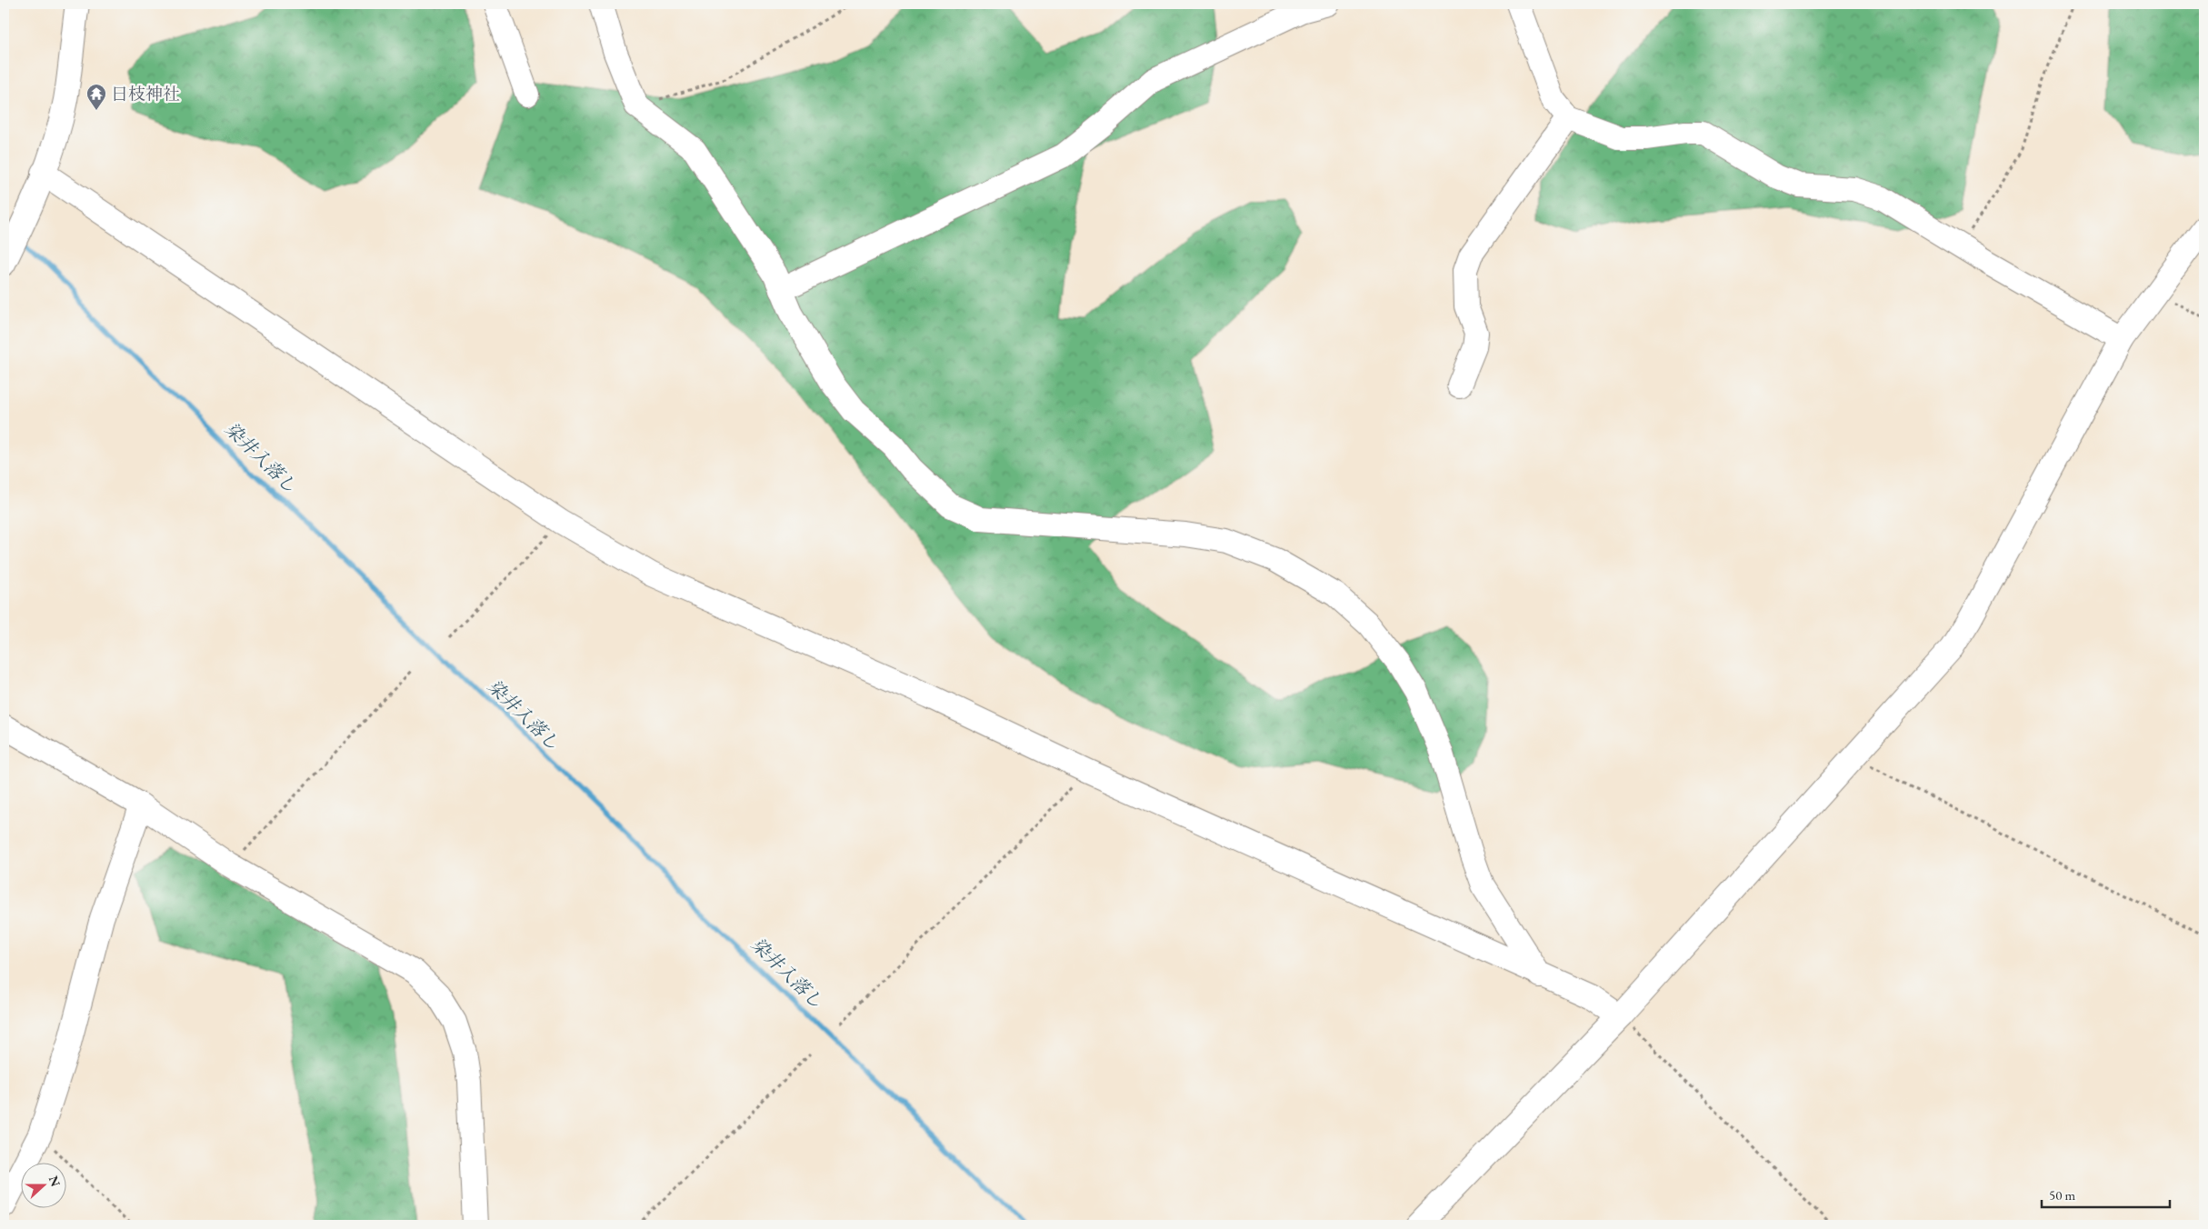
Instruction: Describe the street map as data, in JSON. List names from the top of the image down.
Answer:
{
  "water": ["染井入落し"],
  "places": {
    "temple": ["日枝神社"]
  },
  "scale_bar": "50 m",
  "north": "right"
}
